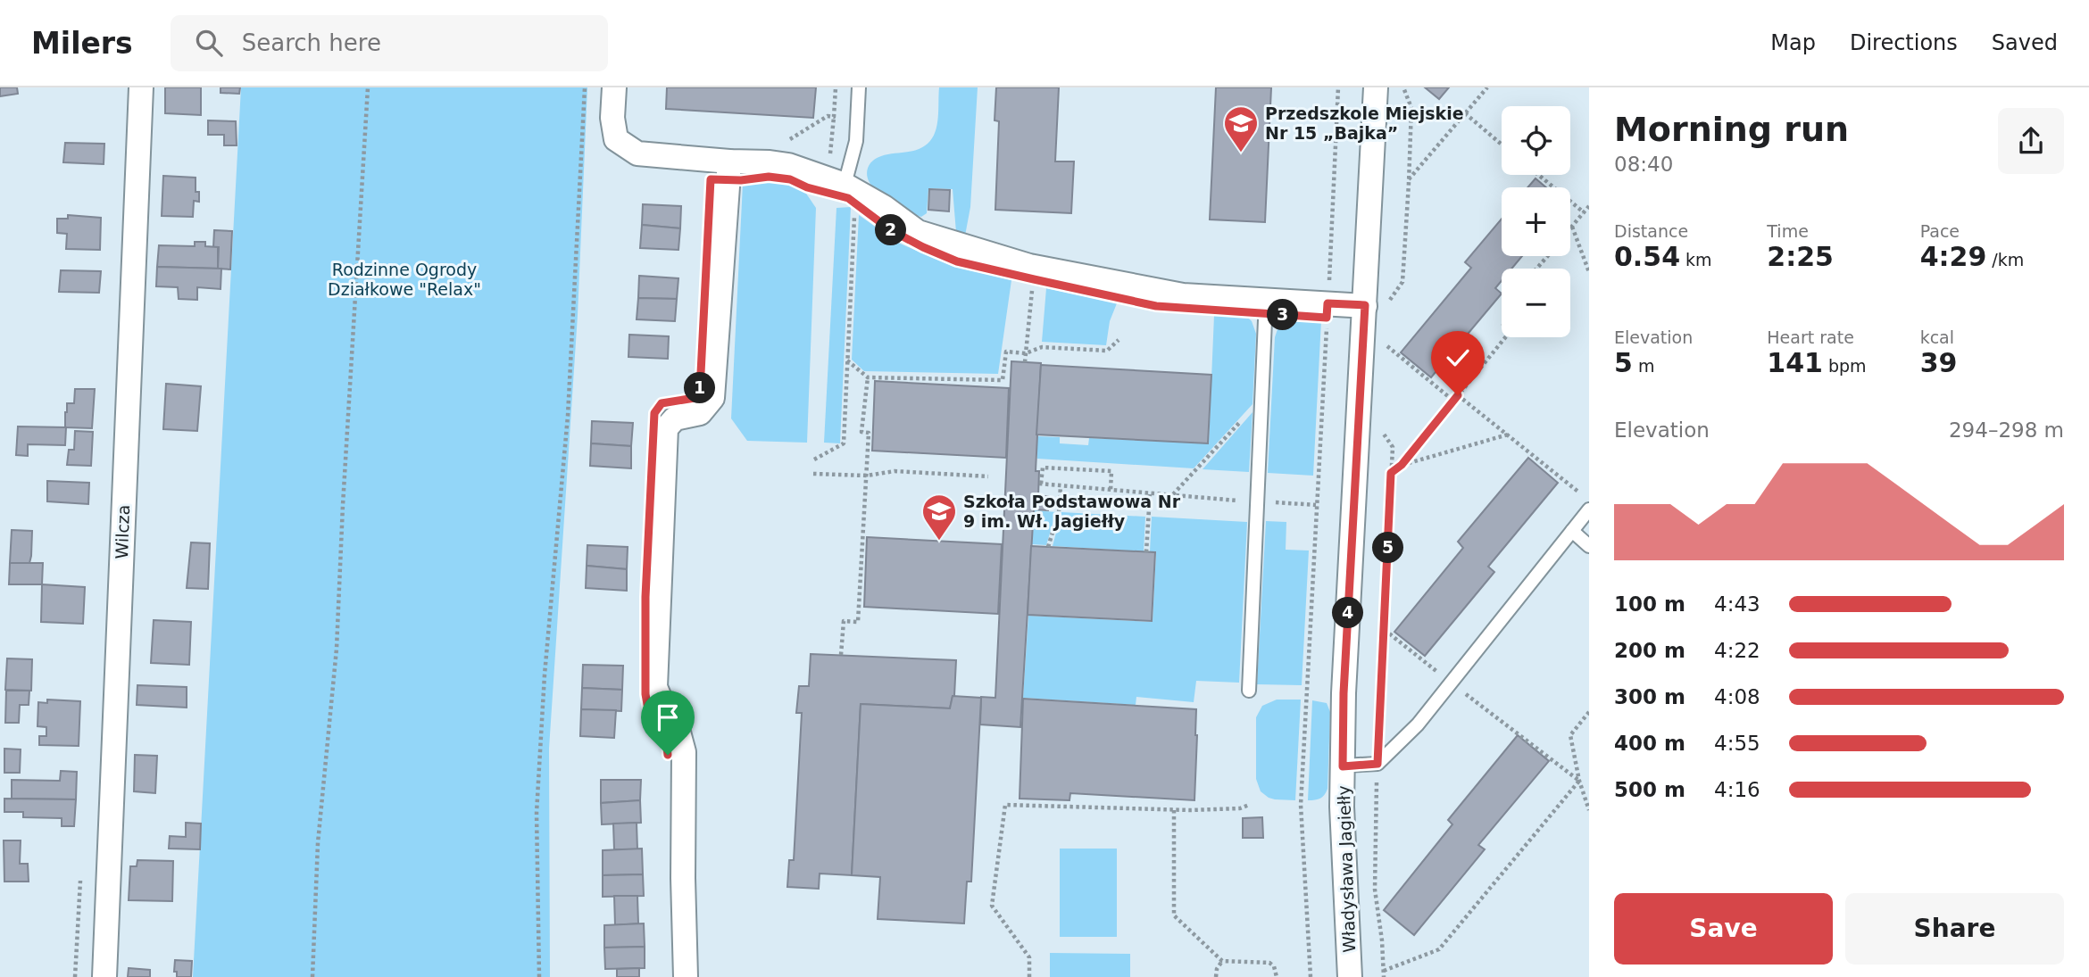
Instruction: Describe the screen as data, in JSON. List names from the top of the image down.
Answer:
{
  "streets": {
    "street": ["Wilcza", "Władysława Jagiełły"]
  },
  "parks": ["Rodzinne Ogrody Działkowe \"Relax\""],
  "places": {
    "school or university": ["Przedszkole Miejskie Nr 15 „Bajka”", "Szkoła Podstawowa Nr 9 im. Wł. Jagiełły"]
  },
  "page": {
    "header": "Milers",
    "search": "Search here",
    "nav": ["Map", "Directions", "Saved"],
    "heading": ["Morning run", "08:40"],
    "map_buttons": ["+", "−"],
    "stats": [
      ["Distance", "0.54 km"],
      ["Time", "2:25"],
      ["Pace", "4:29 /km"],
      ["Elevation", "5 m"],
      ["Heart rate", "141 bpm"],
      ["kcal", "39"]
    ],
    "pins": [
      "2",
      "3",
      "1",
      "5",
      "4"
    ],
    "chart": ["Elevation", "294–298 m"],
    "list": [
      {
        "name": "100 m",
        "note": "4:43"
      },
      {
        "name": "200 m",
        "note": "4:22"
      },
      {
        "name": "300 m",
        "note": "4:08"
      },
      {
        "name": "400 m",
        "note": "4:55"
      },
      {
        "name": "500 m",
        "note": "4:16"
      }
    ],
    "buttons": ["Save", "Share"]
  }
}
